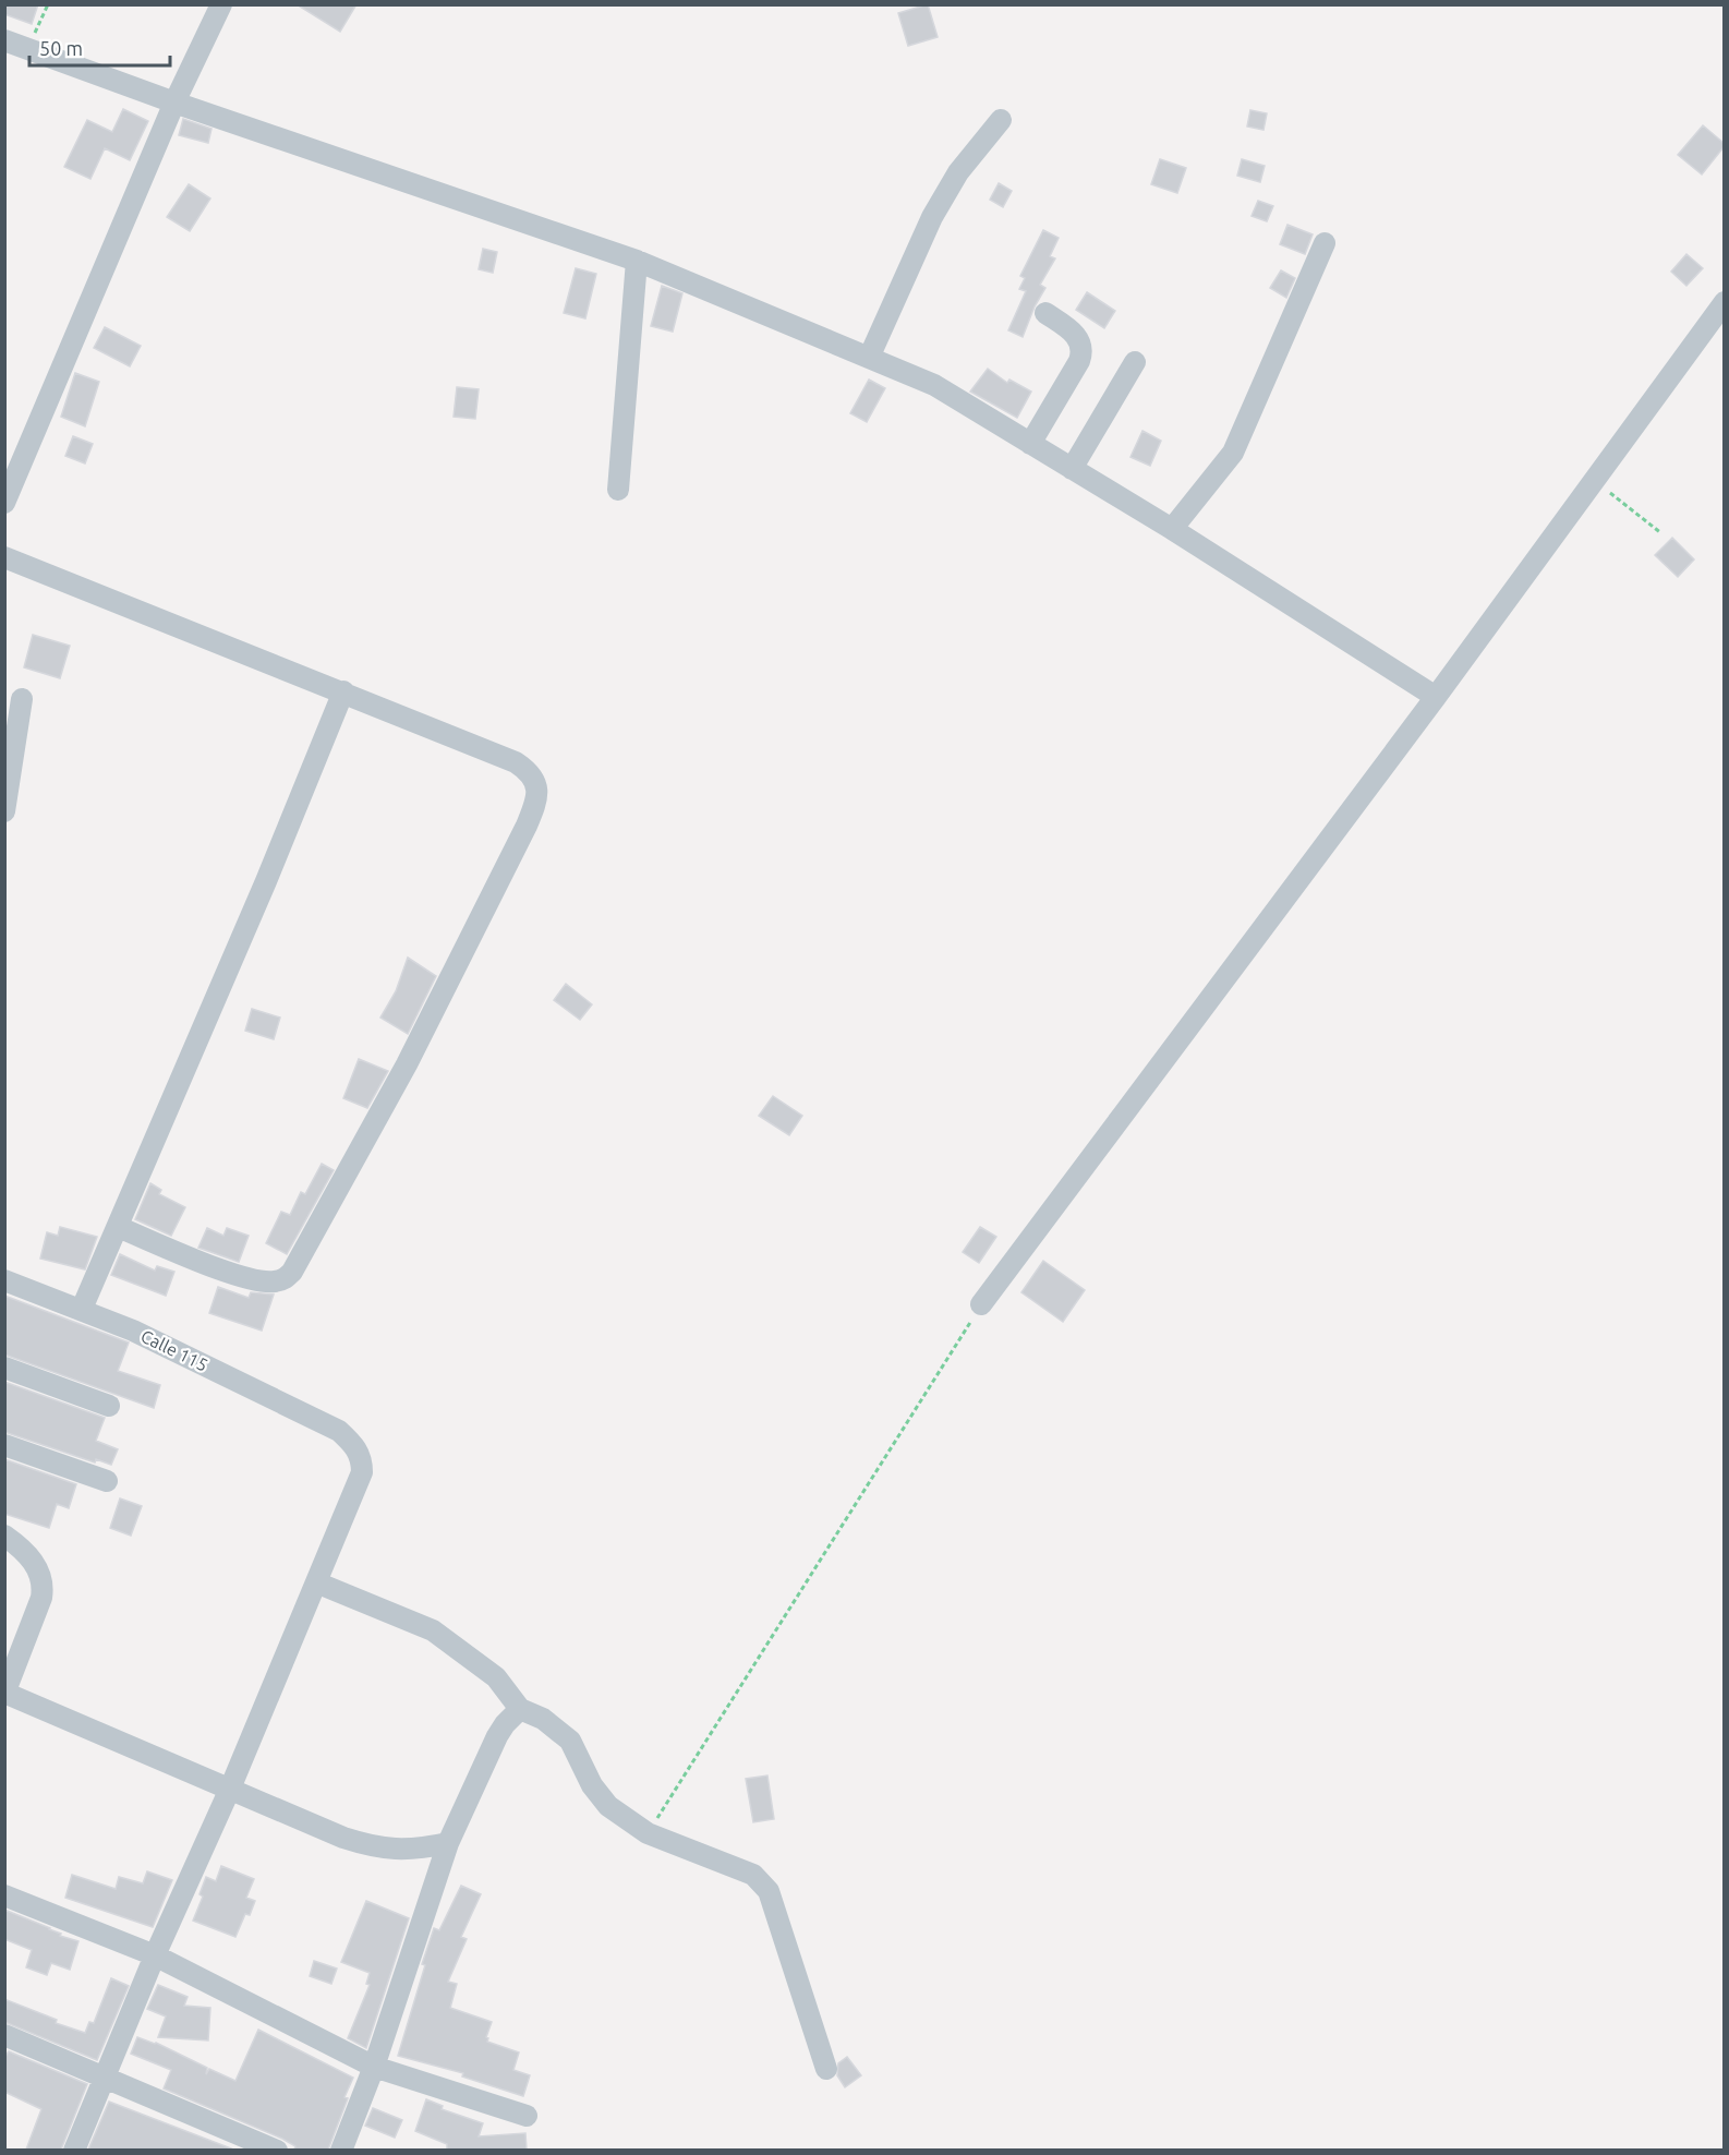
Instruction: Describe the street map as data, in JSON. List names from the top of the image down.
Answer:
{
  "streets": {
    "street": ["Calle 115"]
  },
  "scale_bar": "50 m"
}
